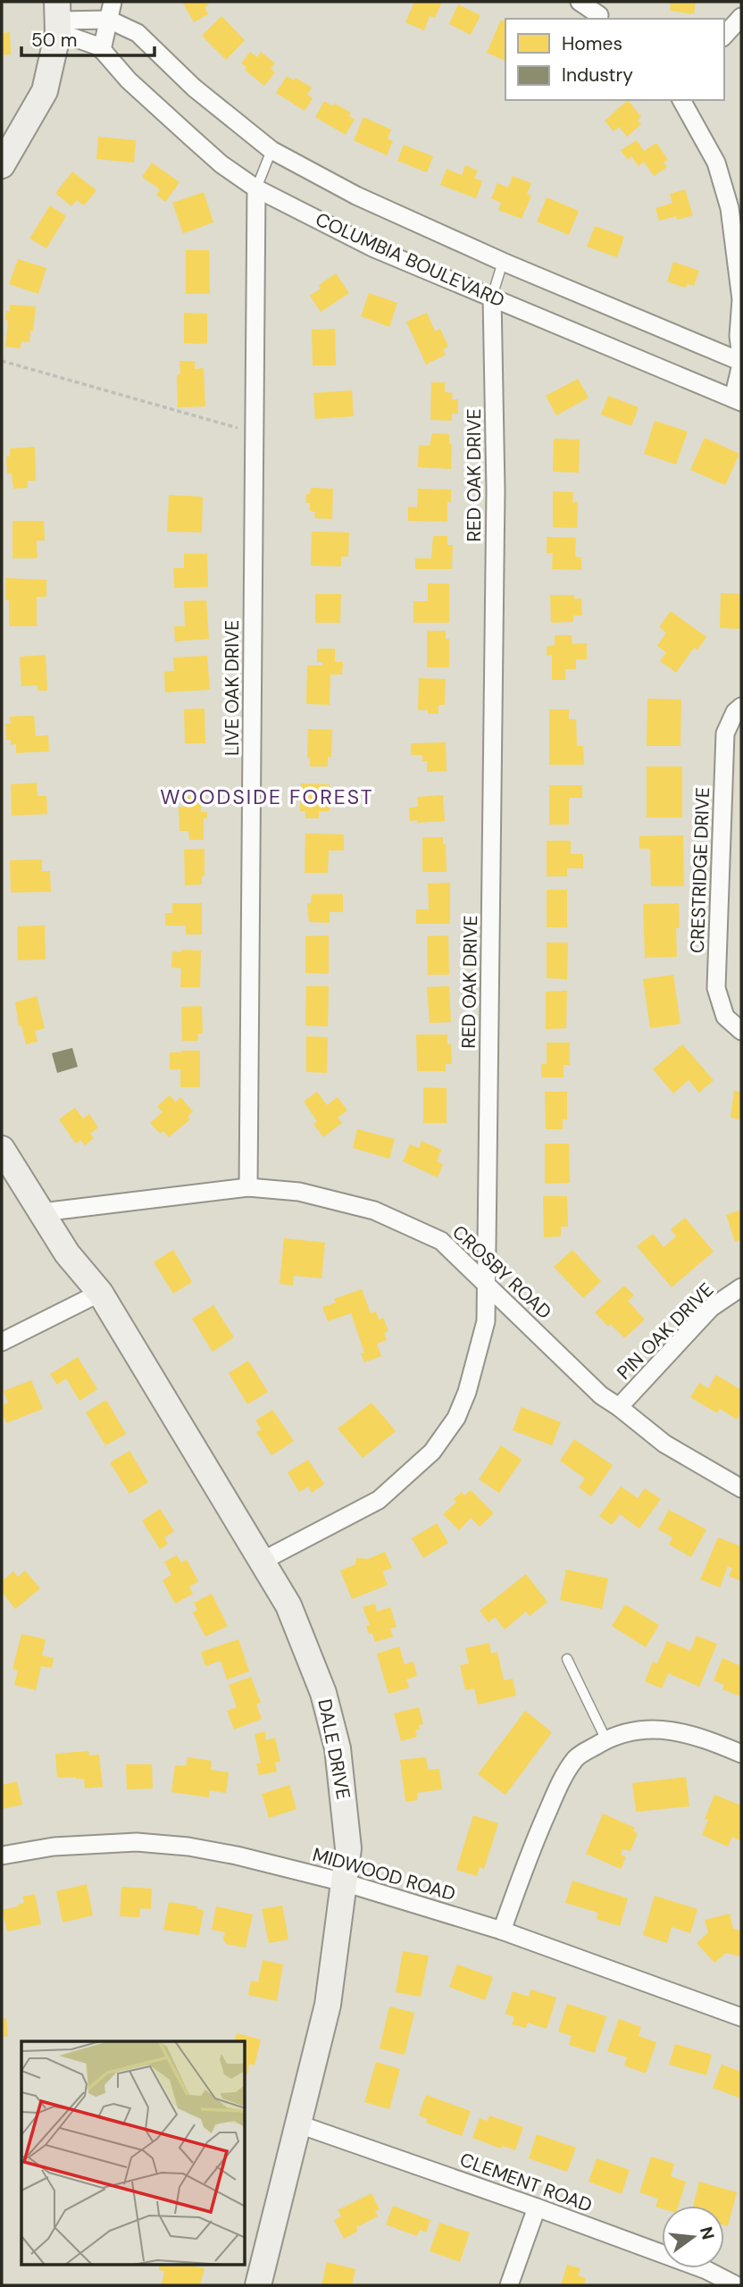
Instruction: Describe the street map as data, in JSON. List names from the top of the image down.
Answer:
{
  "streets": {
    "street": [
      "COLUMBIA BOULEVARD",
      "RED OAK DRIVE",
      "LIVE OAK DRIVE",
      "CRESTRIDGE DRIVE",
      "CROSBY ROAD",
      "PIN OAK DRIVE",
      "DALE DRIVE",
      "MIDWOOD ROAD",
      "CLEMENT ROAD"
    ]
  },
  "crossings": [
    ["COLUMBIA BOULEVARD", "RED OAK DRIVE"],
    ["COLUMBIA BOULEVARD", "LIVE OAK DRIVE"],
    ["RED OAK DRIVE", "CROSBY ROAD"],
    ["RED OAK DRIVE", "DALE DRIVE"],
    ["LIVE OAK DRIVE", "CROSBY ROAD"],
    ["CROSBY ROAD", "PIN OAK DRIVE"],
    ["CROSBY ROAD", "DALE DRIVE"],
    ["DALE DRIVE", "MIDWOOD ROAD"],
    ["DALE DRIVE", "CLEMENT ROAD"]
  ],
  "districts": ["WOODSIDE FOREST"],
  "legend": ["Homes", "Industry"],
  "scale_bar": "50 m",
  "north": "right"
}
